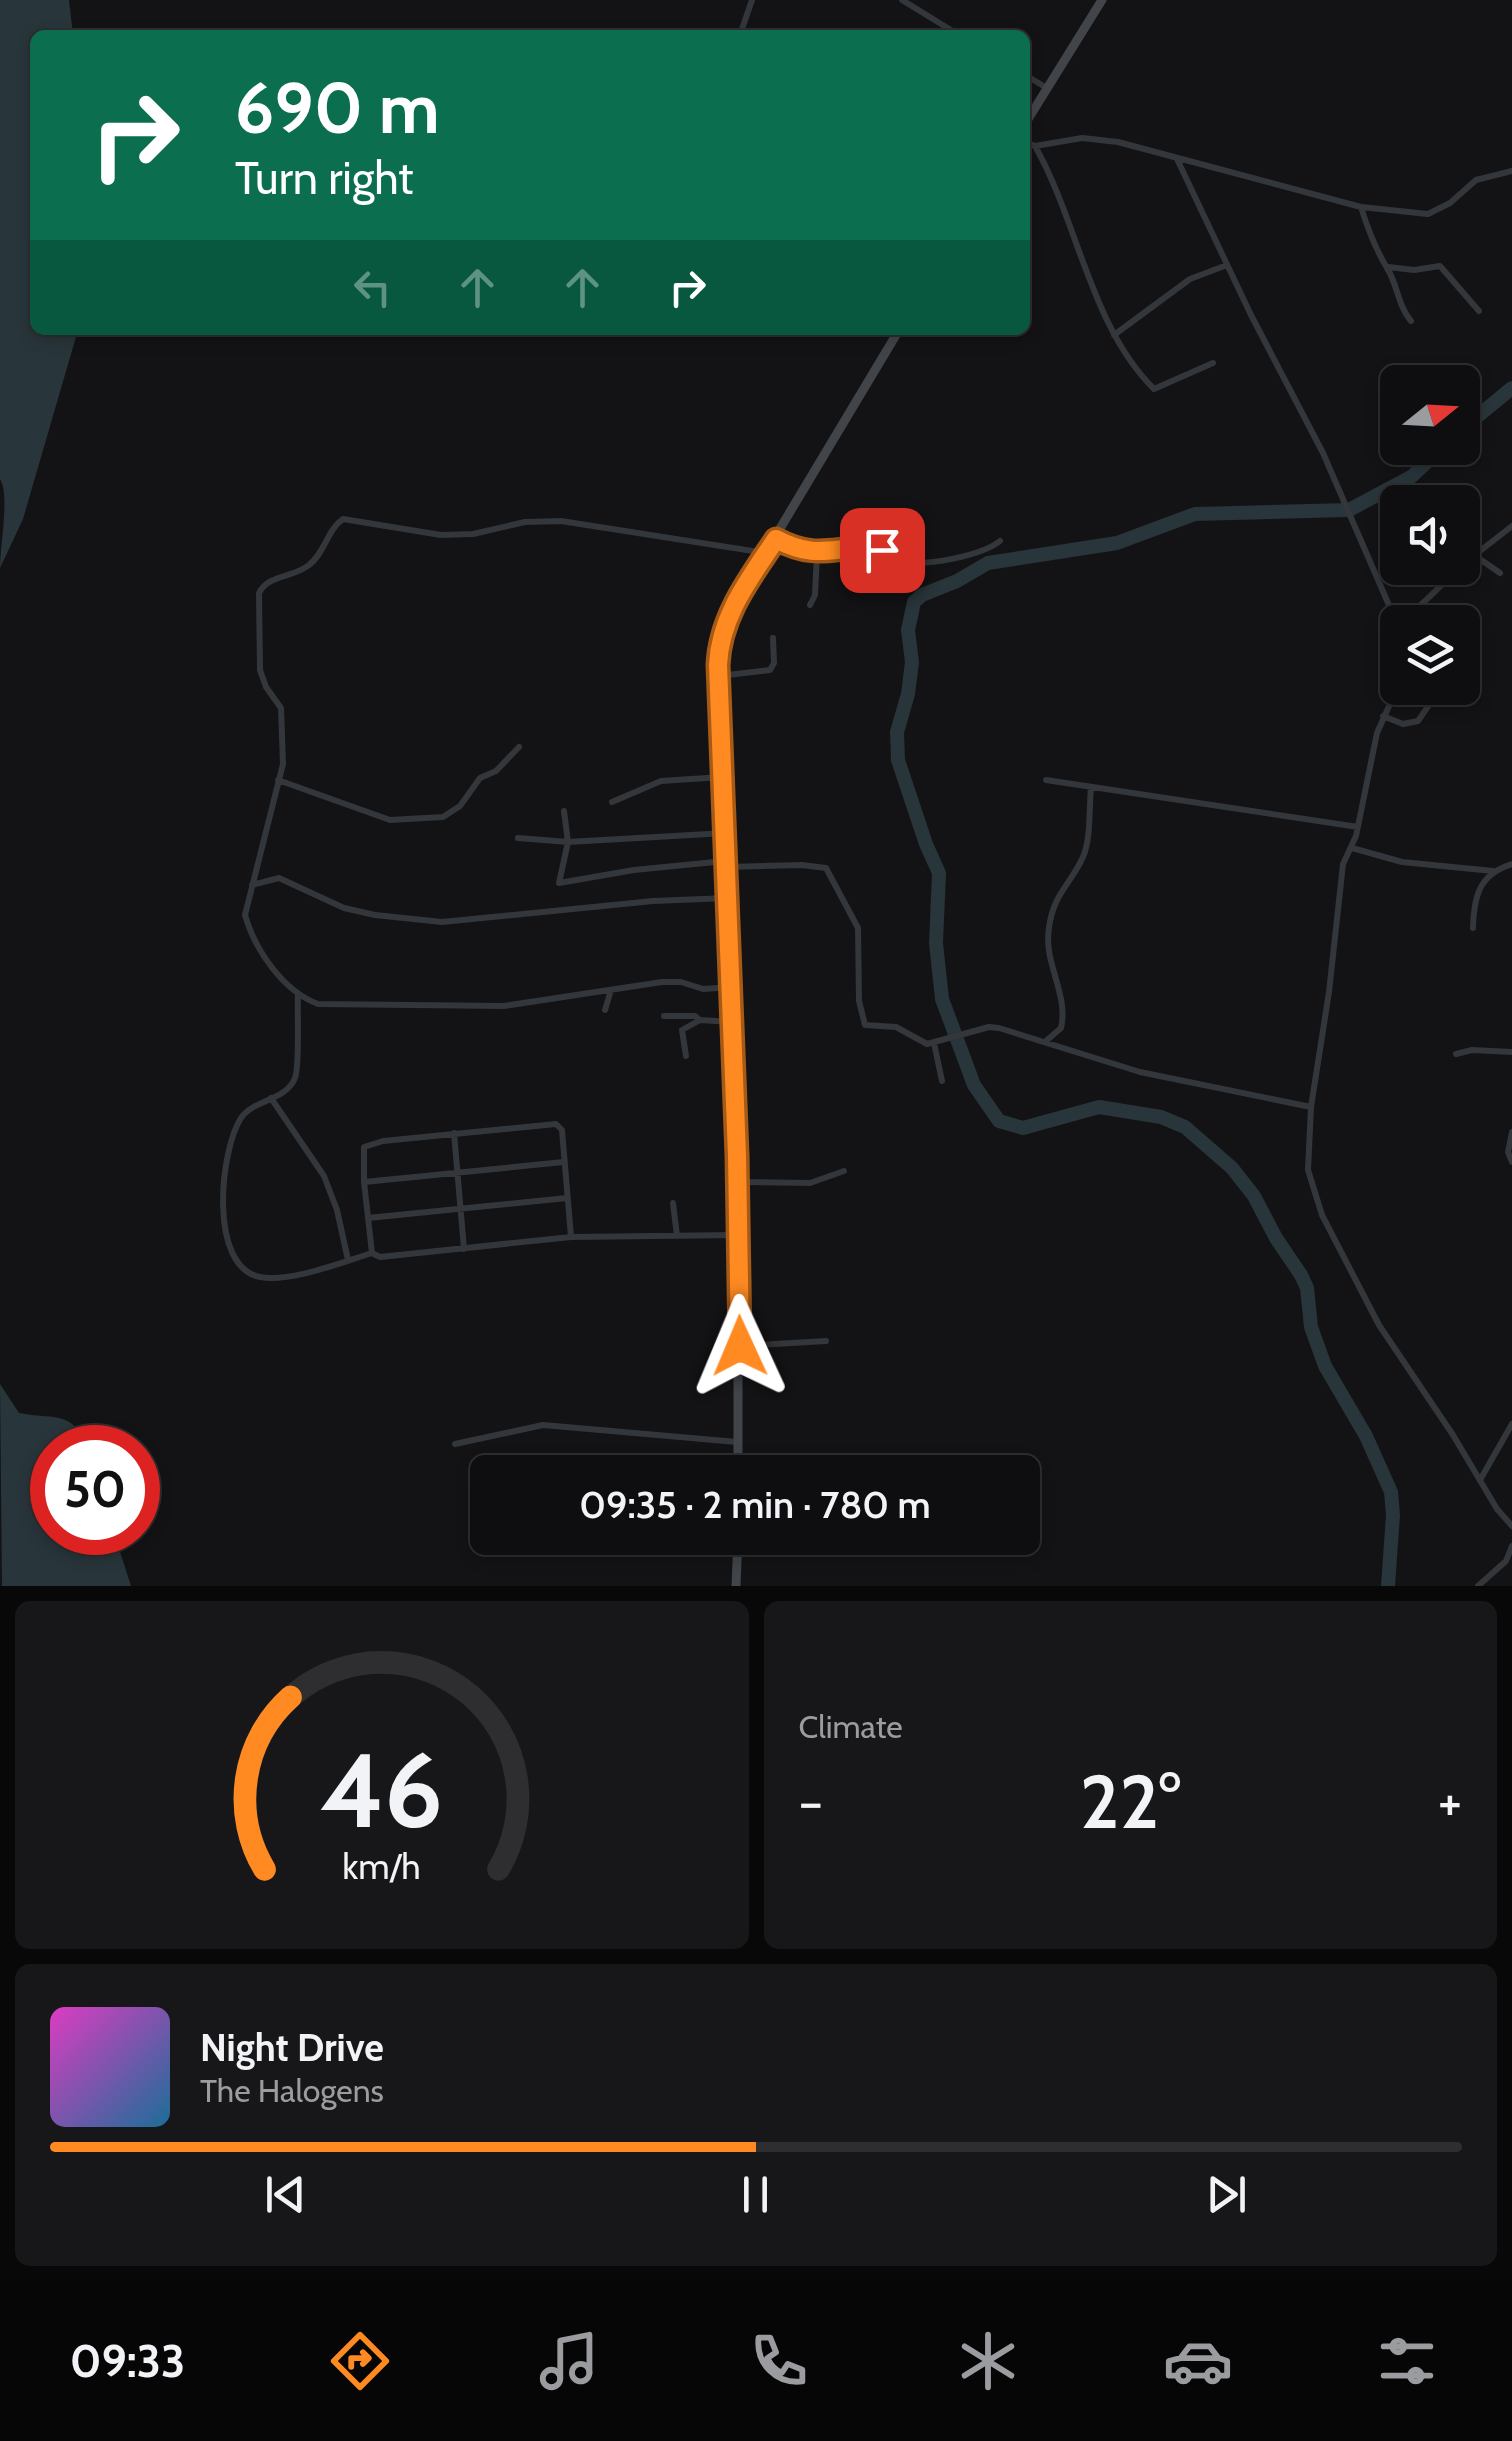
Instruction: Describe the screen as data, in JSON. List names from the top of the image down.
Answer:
{
  "north": "right",
  "page": {
    "turn": ["690 m", "Turn right"],
    "limit": "50",
    "trip": "09:35 · 2 min · 780 m",
    "tile": "Climate",
    "heat": ["−", "22°", "+"],
    "song": ["Night Drive", "The Halogens"],
    "tabs": "09:33",
    "gauge": ["46", "km/h"]
  }
}
